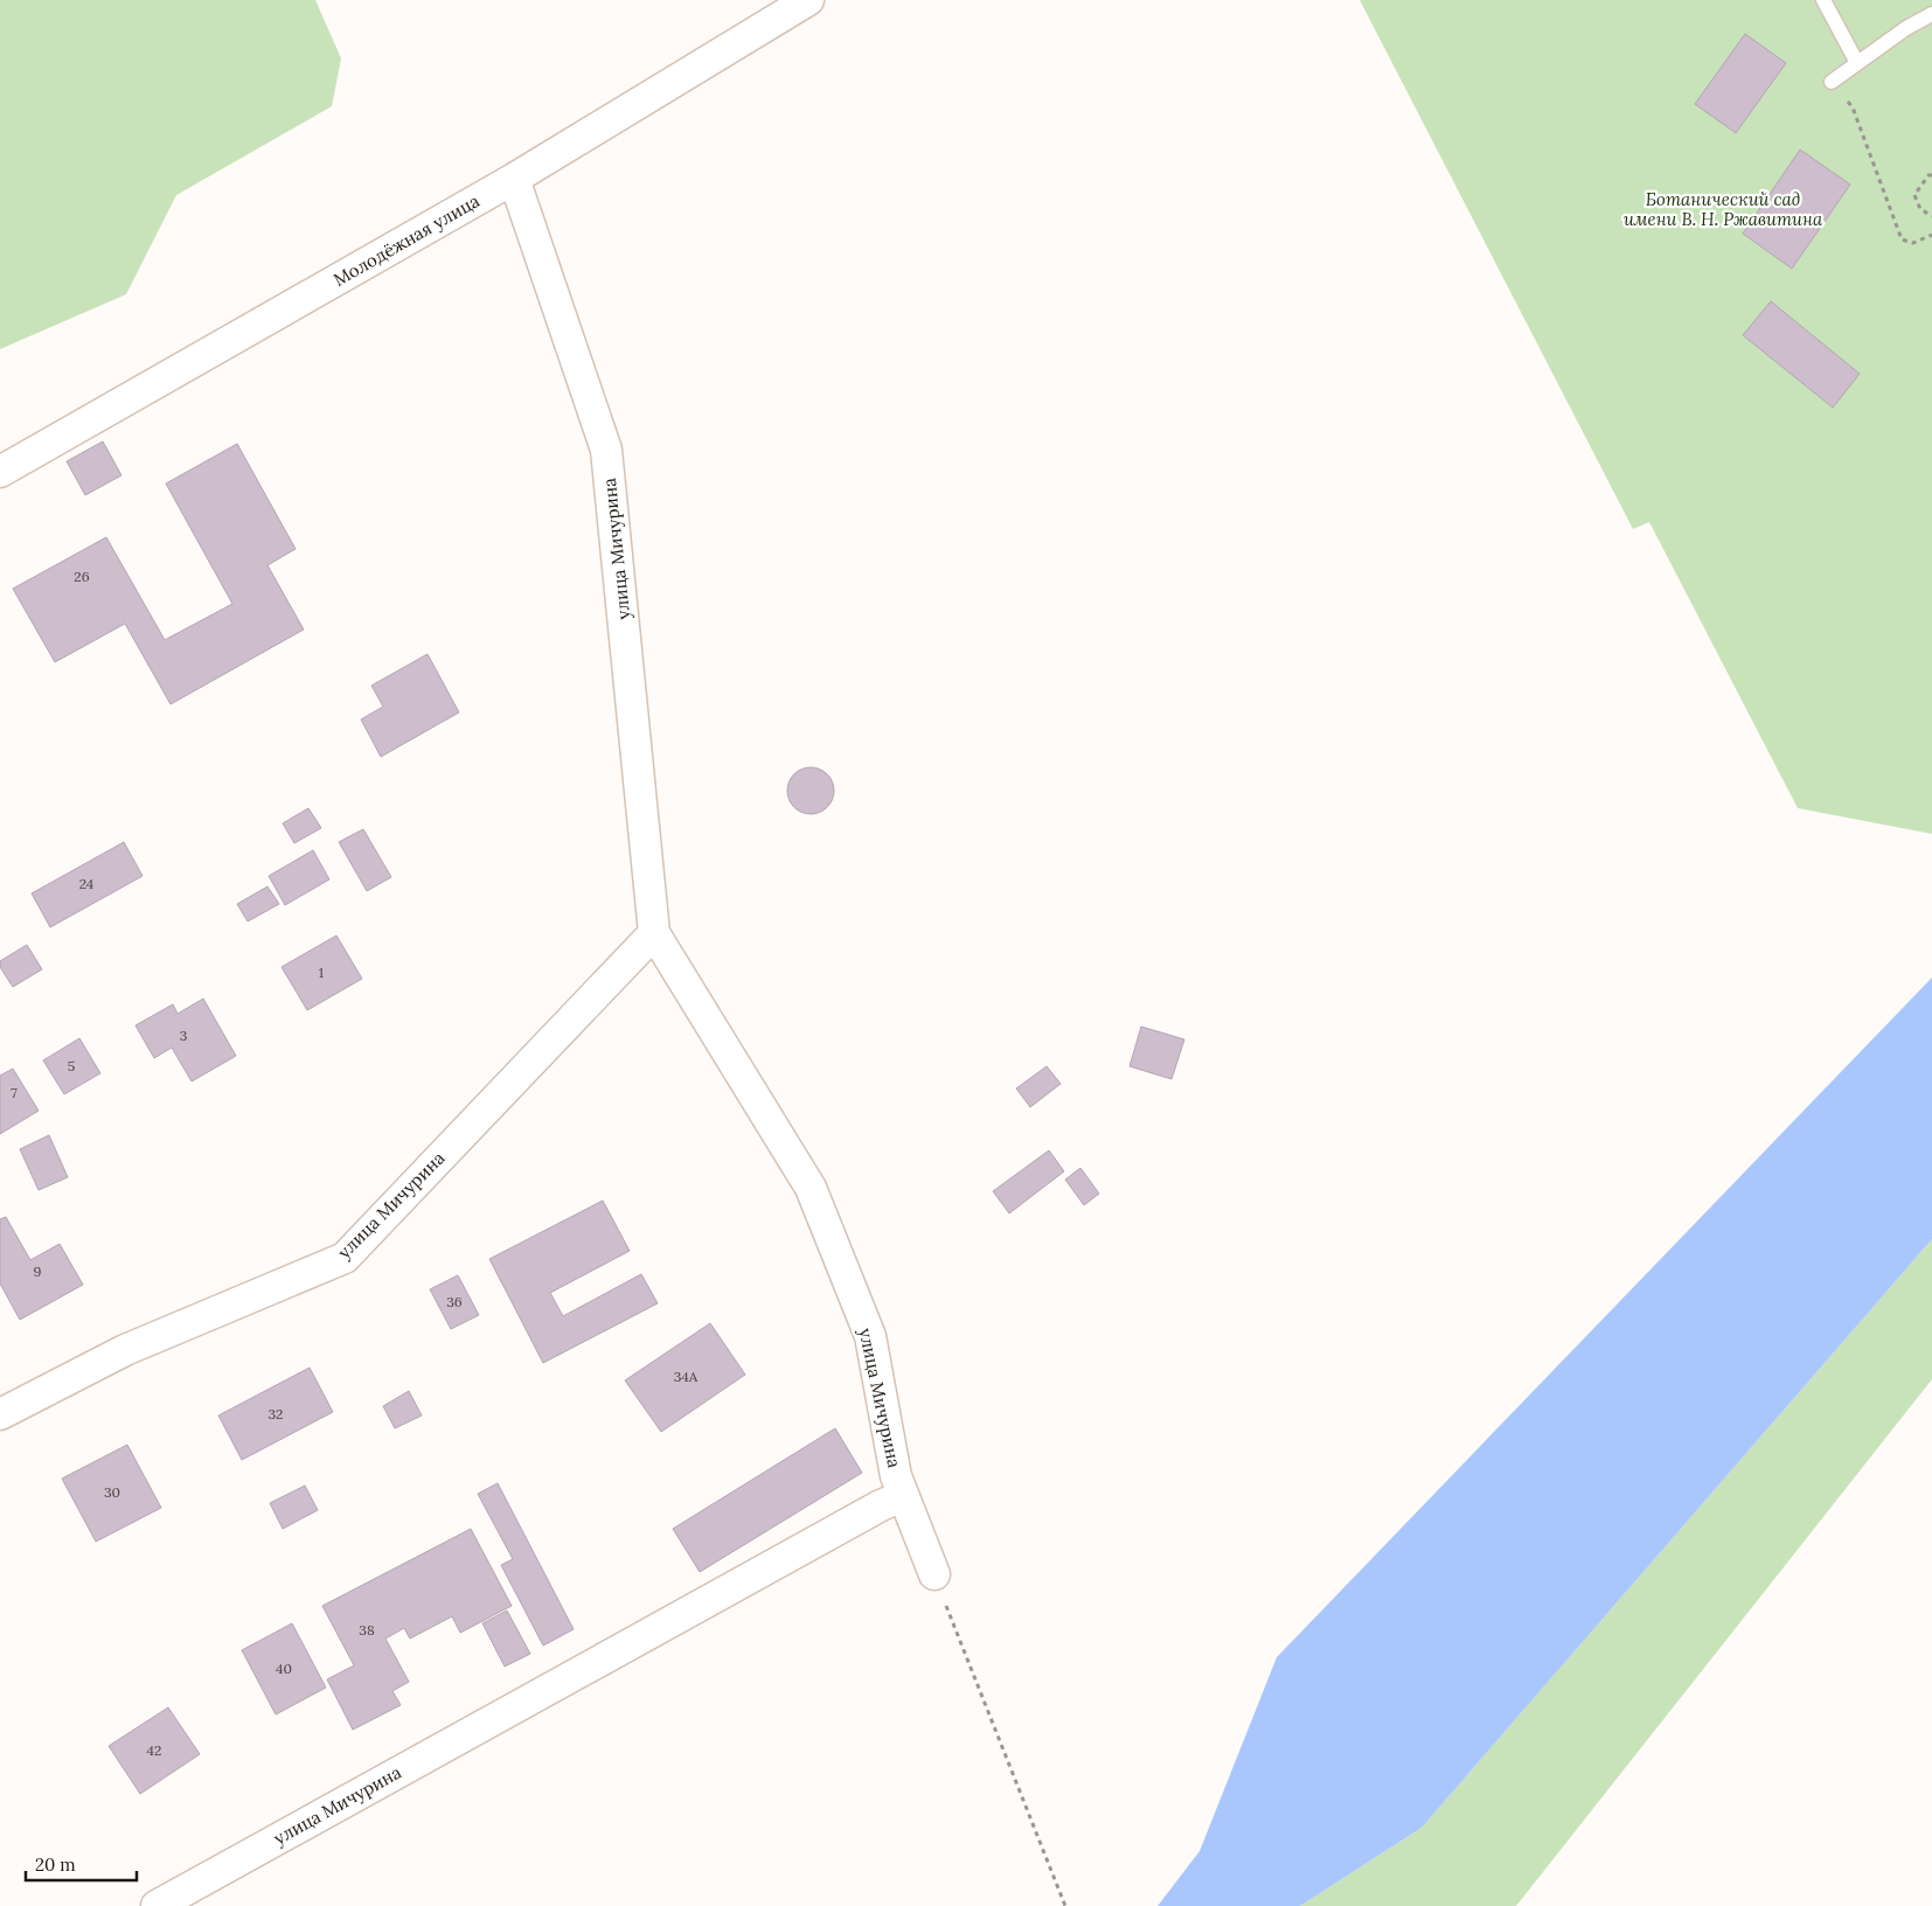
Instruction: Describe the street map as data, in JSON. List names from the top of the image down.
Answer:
{
  "streets": {
    "street": ["Молодёжная улица", "улица Мичурина"]
  },
  "crossings": [
    ["Молодёжная улица", "улица Мичурина"]
  ],
  "parks": ["Ботанический сад имени В. Н. Ржавитина"],
  "house_numbers": [
    "26",
    "24",
    "1",
    "3",
    "5",
    "7",
    "9",
    "36",
    "34А",
    "32",
    "30",
    "38",
    "40",
    "42"
  ],
  "scale_bar": "20 m"
}
